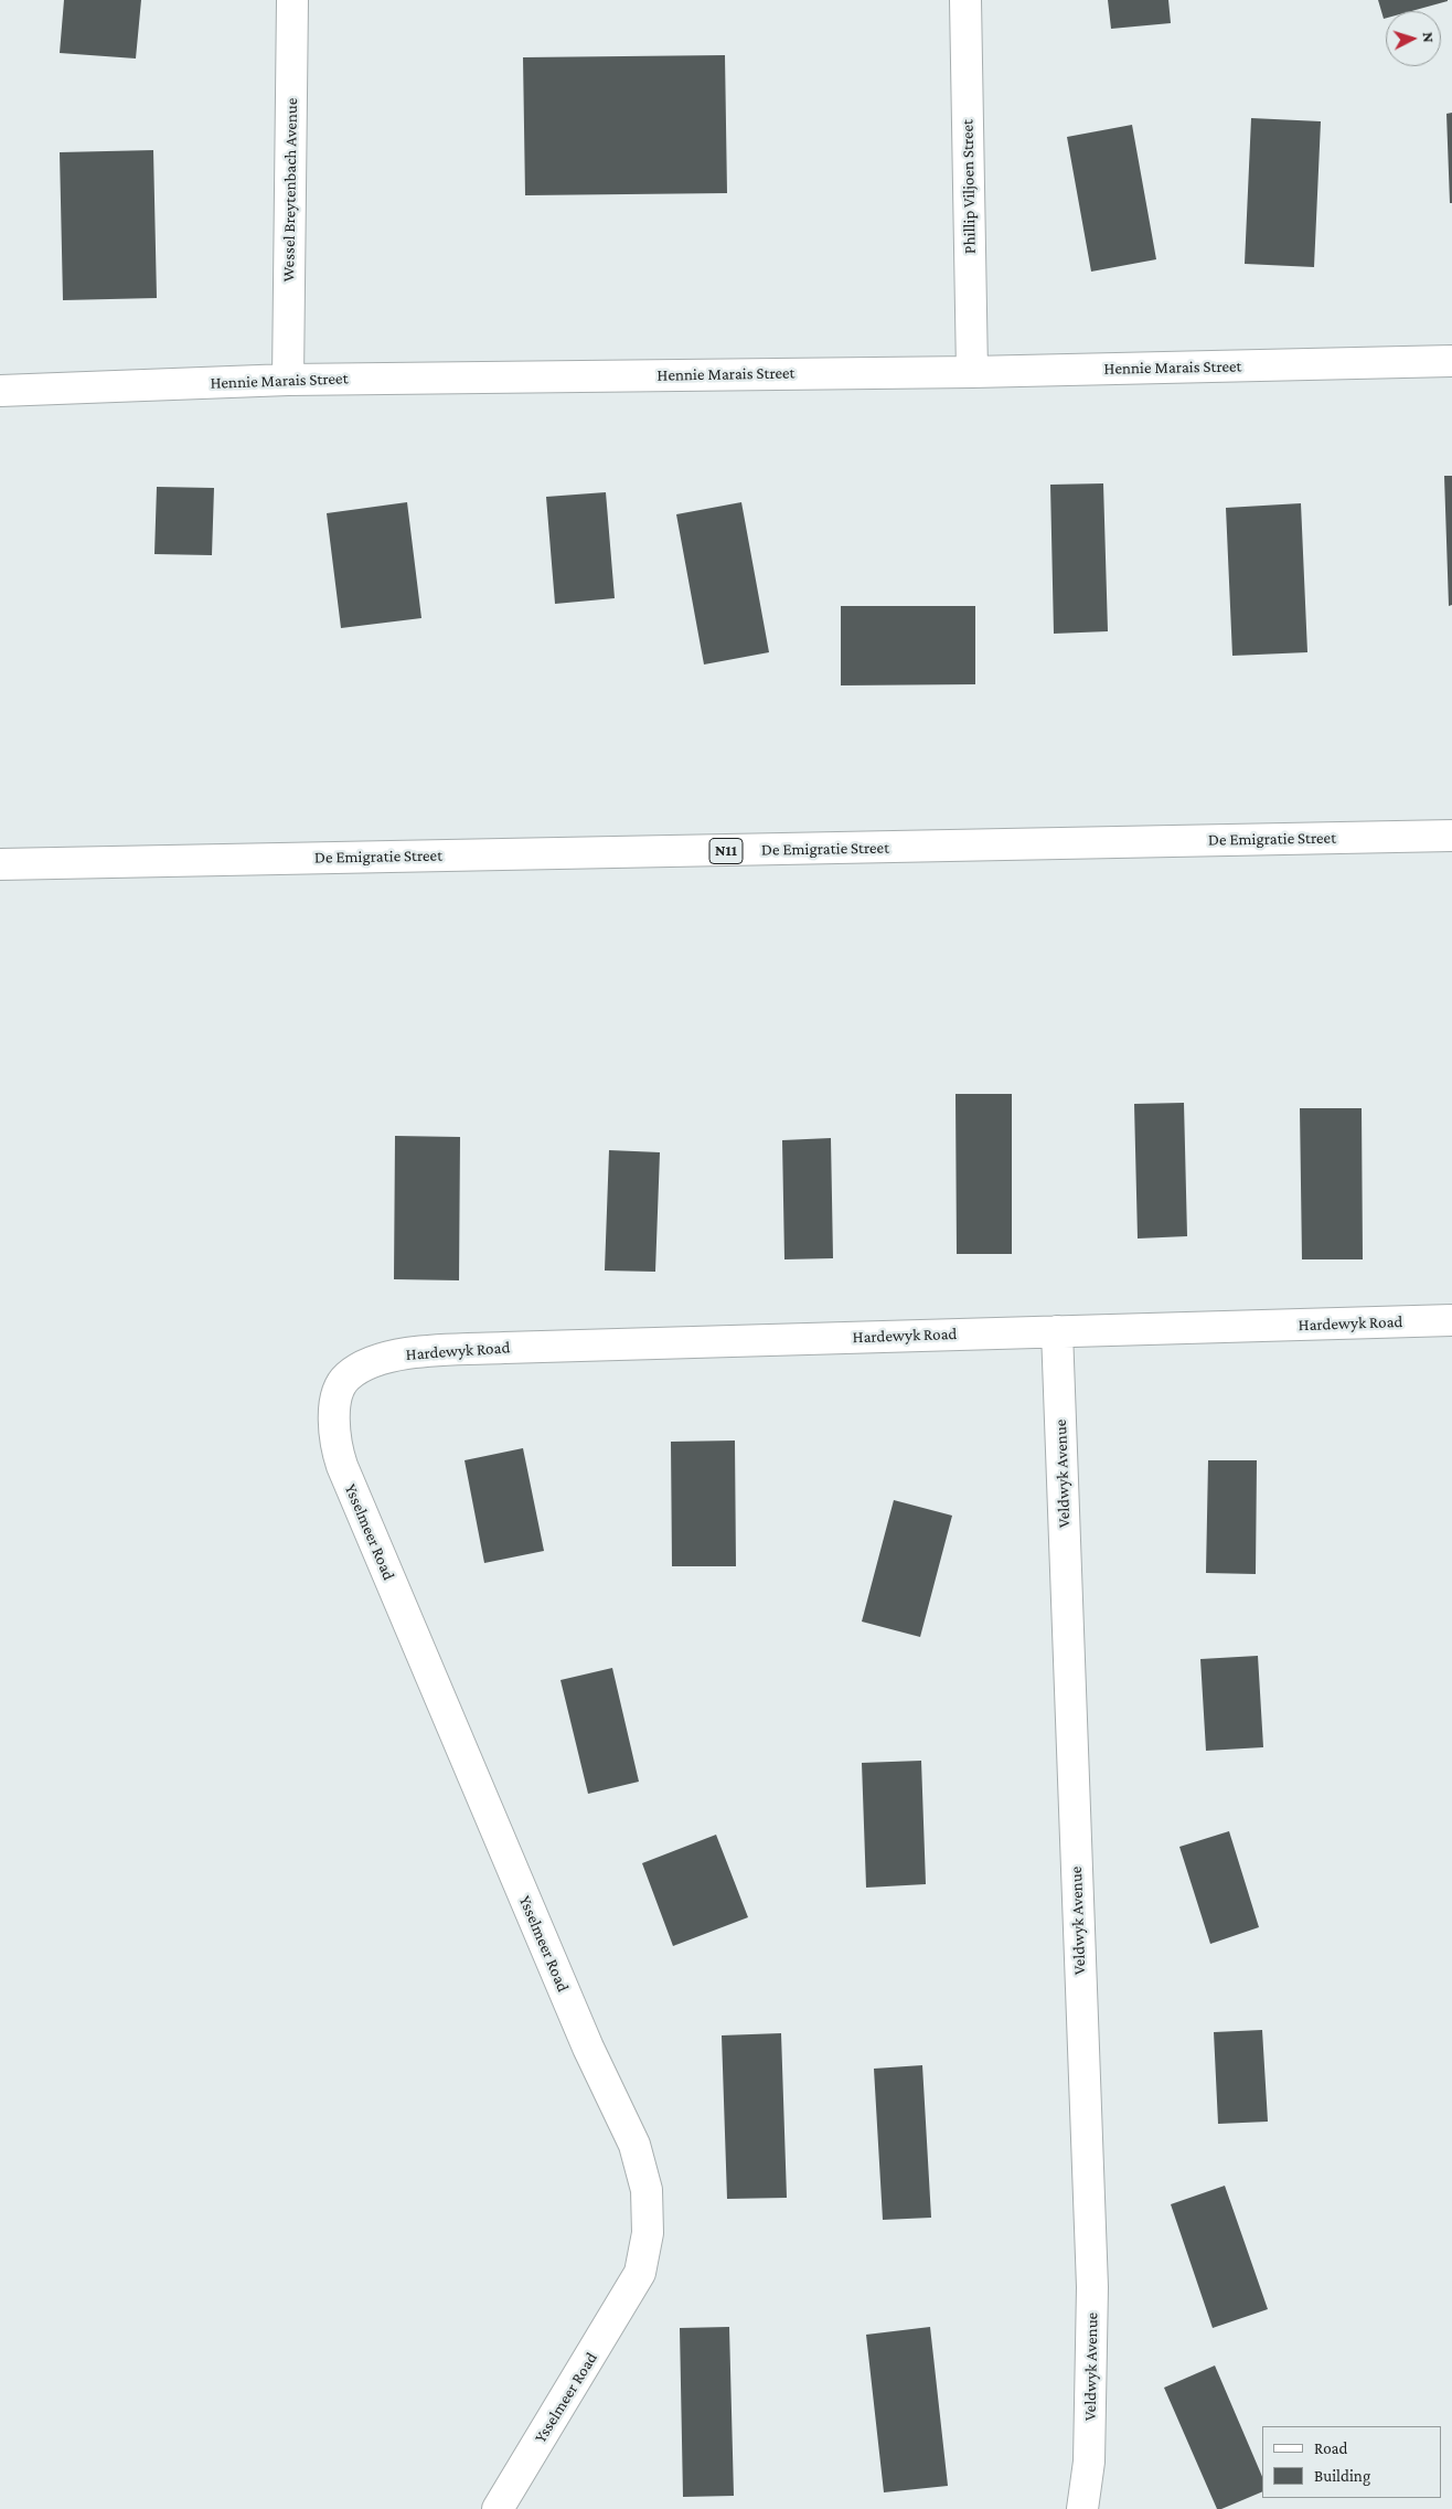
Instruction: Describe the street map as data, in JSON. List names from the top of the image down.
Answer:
{
  "streets": {
    "main road": [
      "Phillip Viljoen Street",
      "Wessel Breytenbach Avenue",
      "Hennie Marais Street",
      "De Emigratie Street",
      "N11",
      "Hardewyk Road",
      "Veldwyk Avenue",
      "Ysselmeer Road"
    ]
  },
  "crossings": [
    ["Phillip Viljoen Street", "Hennie Marais Street"],
    ["Wessel Breytenbach Avenue", "Hennie Marais Street"],
    ["Hardewyk Road", "Veldwyk Avenue"],
    ["Hardewyk Road", "Ysselmeer Road"]
  ],
  "legend": ["Road", "Building"],
  "north": "right"
}
